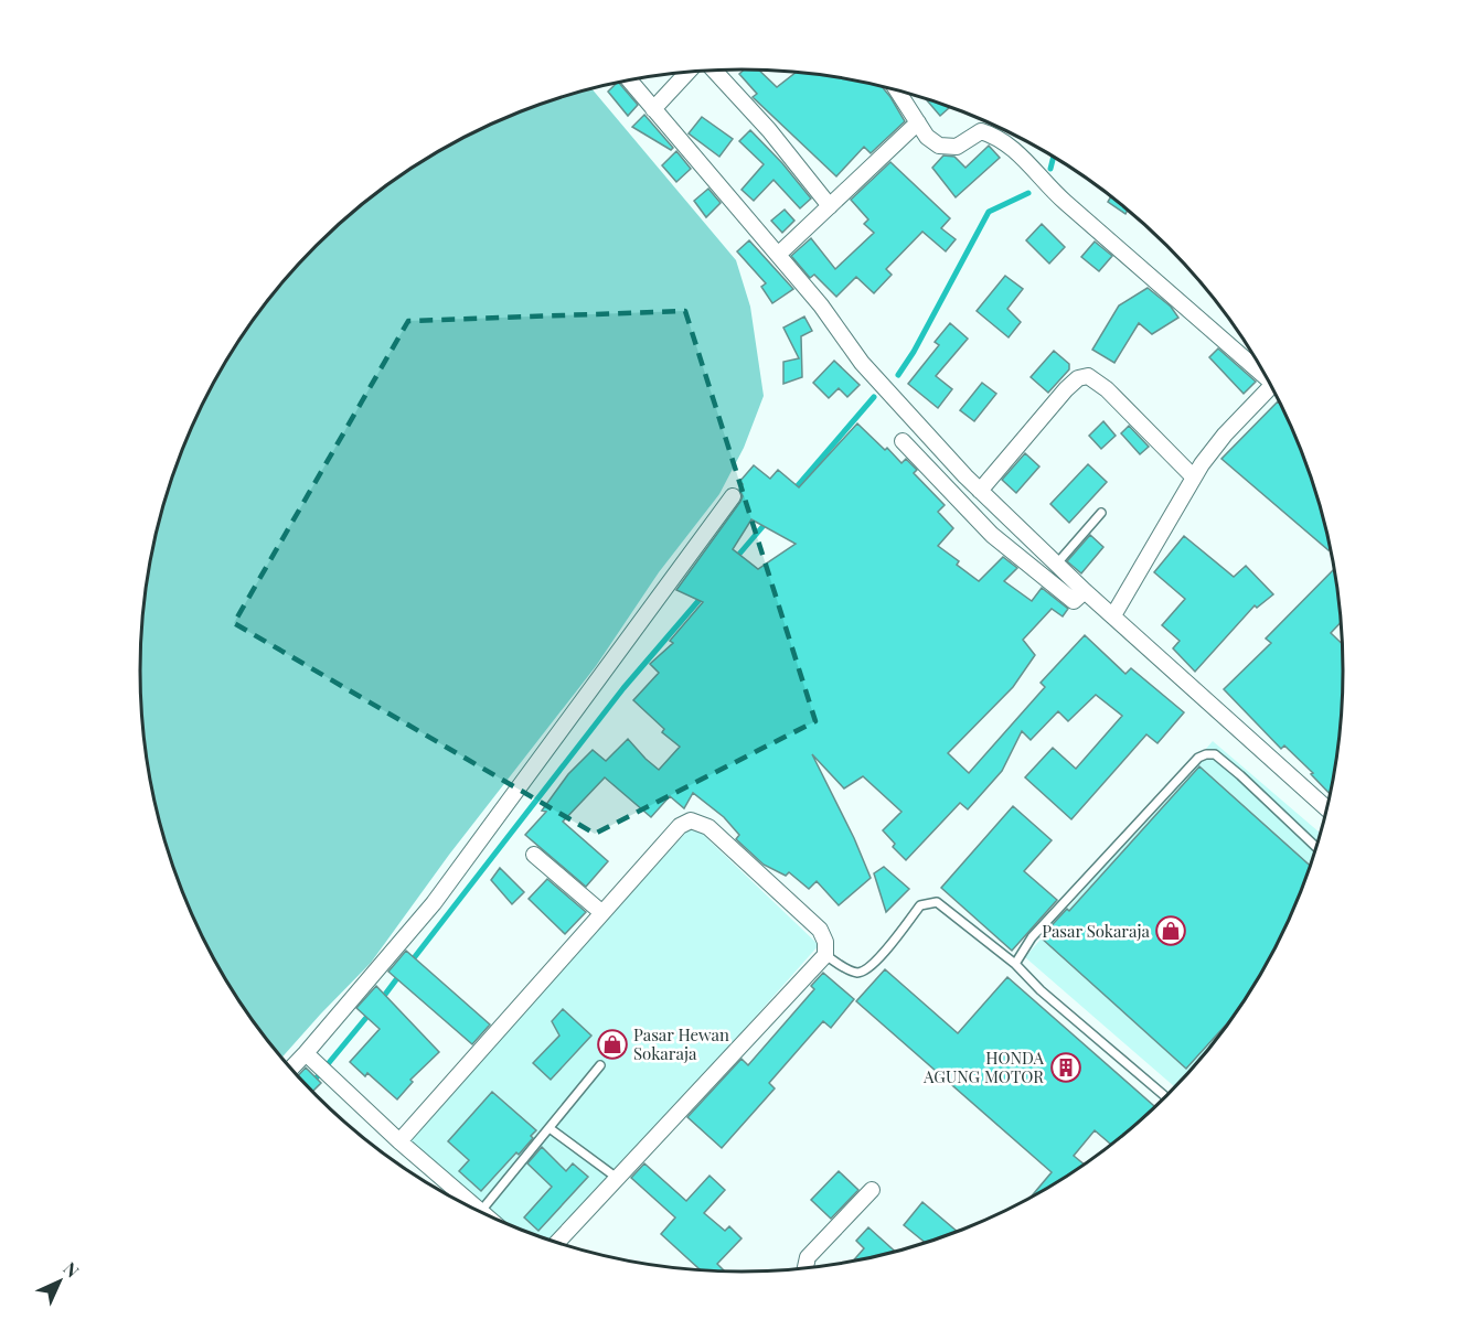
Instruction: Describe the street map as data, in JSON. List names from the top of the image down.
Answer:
{
  "places": {
    "shop": ["Pasar Sokaraja", "Pasar Hewan Sokaraja"],
    "building": ["HONDA AGUNG MOTOR"]
  },
  "north": "top right"
}
